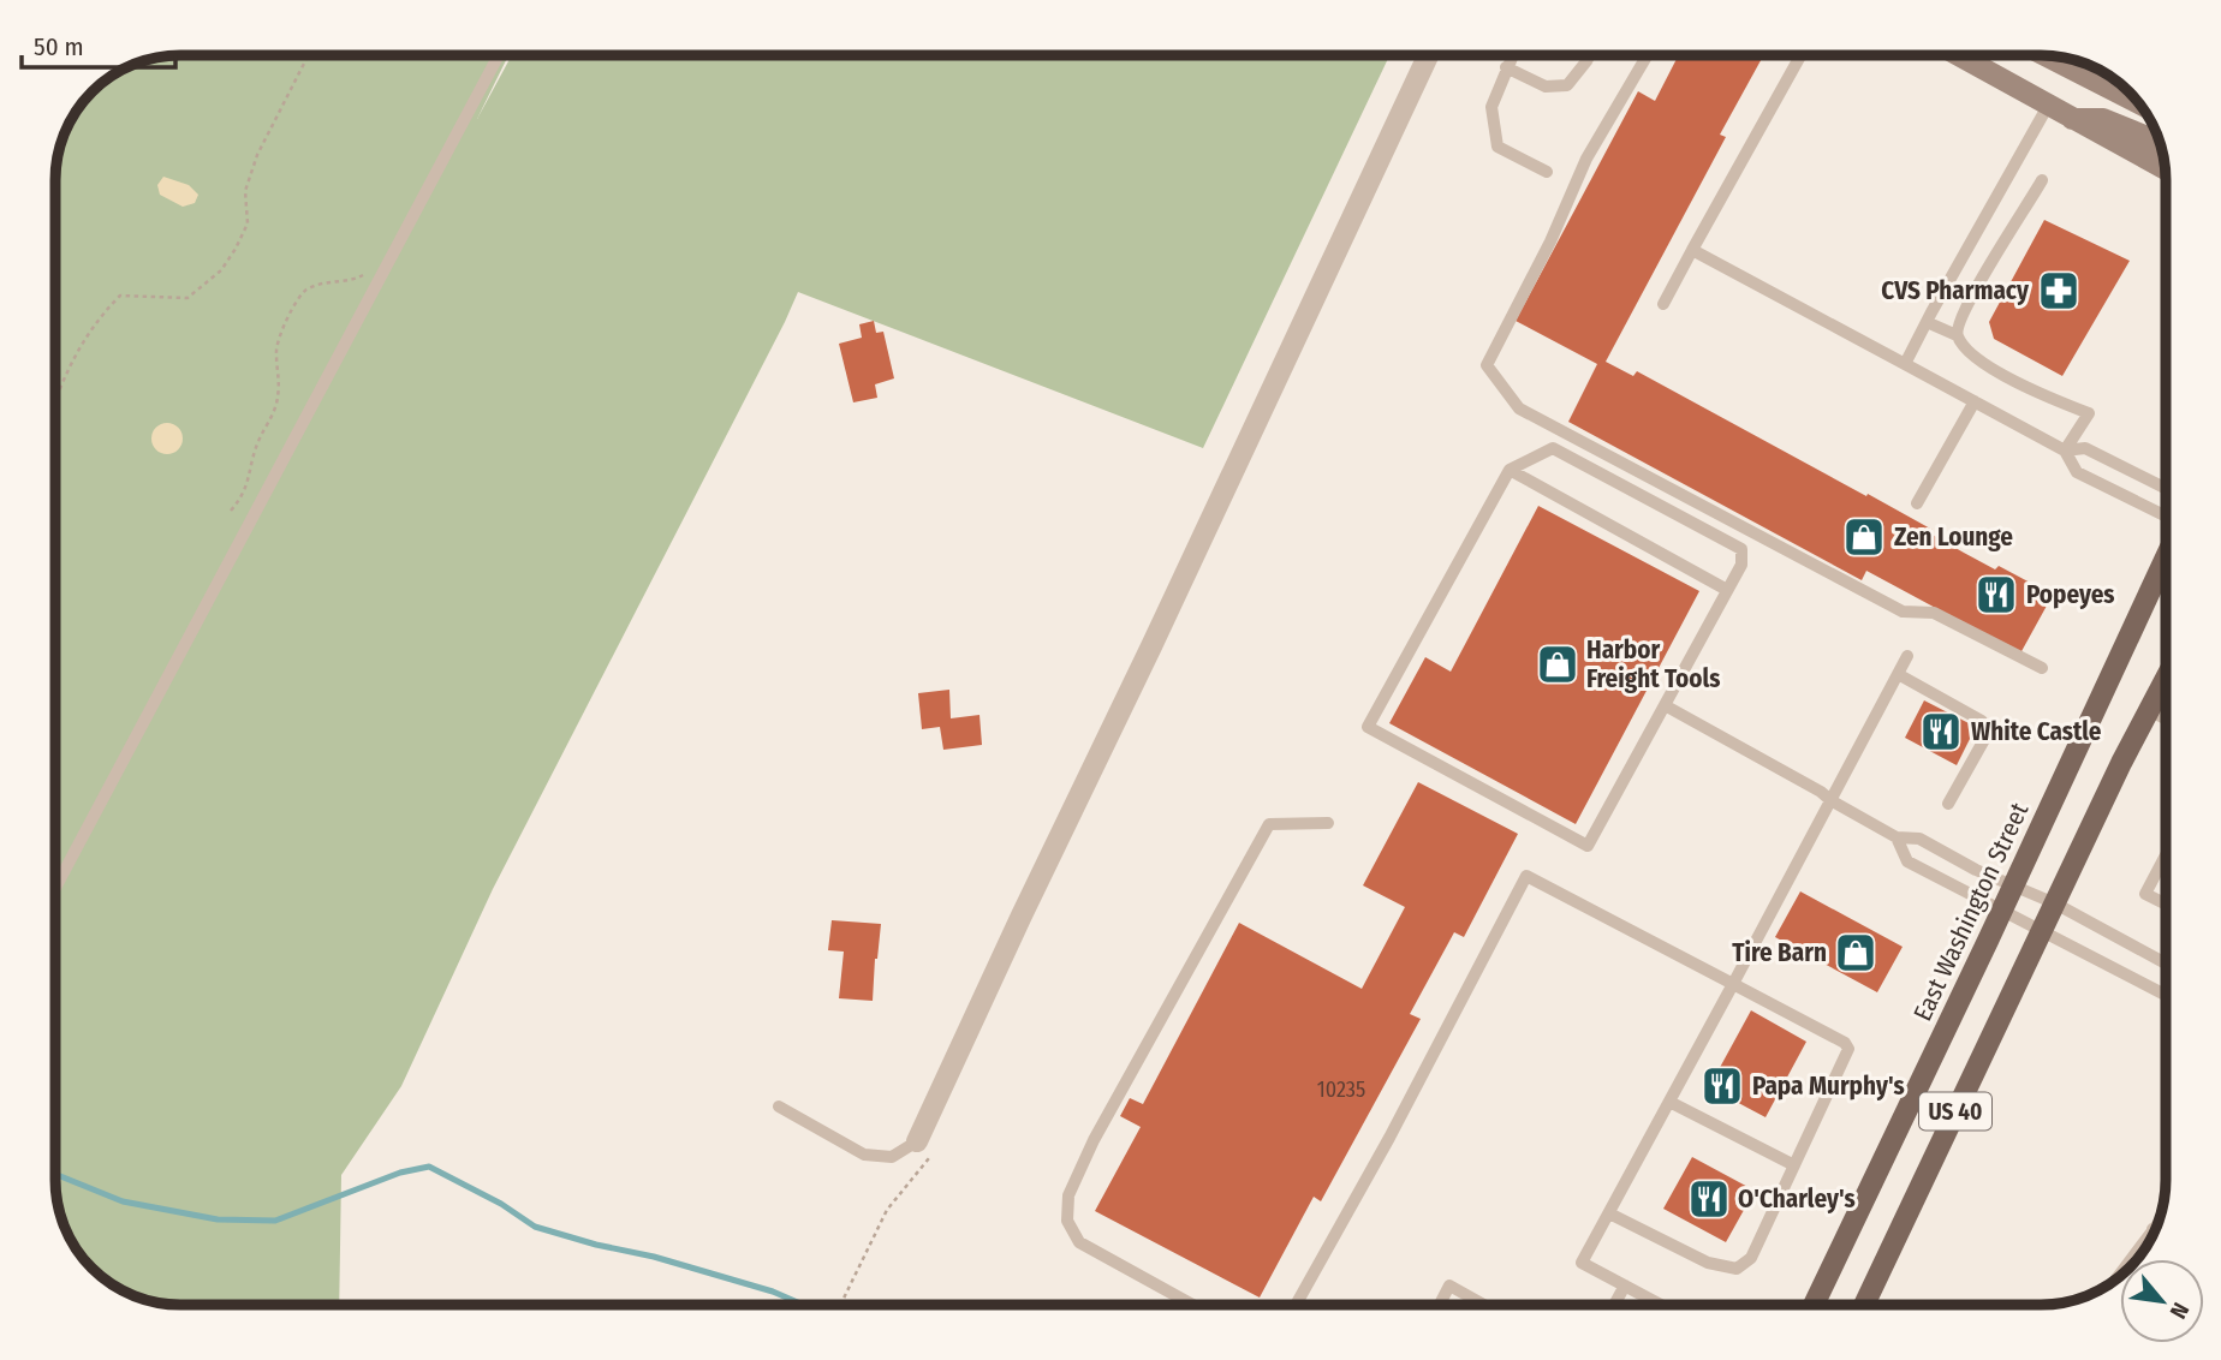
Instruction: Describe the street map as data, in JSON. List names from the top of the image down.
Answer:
{
  "streets": {
    "main road": ["East Washington Street", "US 40"]
  },
  "places": {
    "pharmacy": ["CVS Pharmacy"],
    "shop": ["Zen Lounge", "Harbor Freight Tools", "Tire Barn"],
    "restaurant": [
      "Popeyes",
      "White Castle",
      "Papa Murphy's",
      "O'Charley's"
    ]
  },
  "house_numbers": ["10235"],
  "scale_bar": "50 m",
  "north": "bottom right"
}
